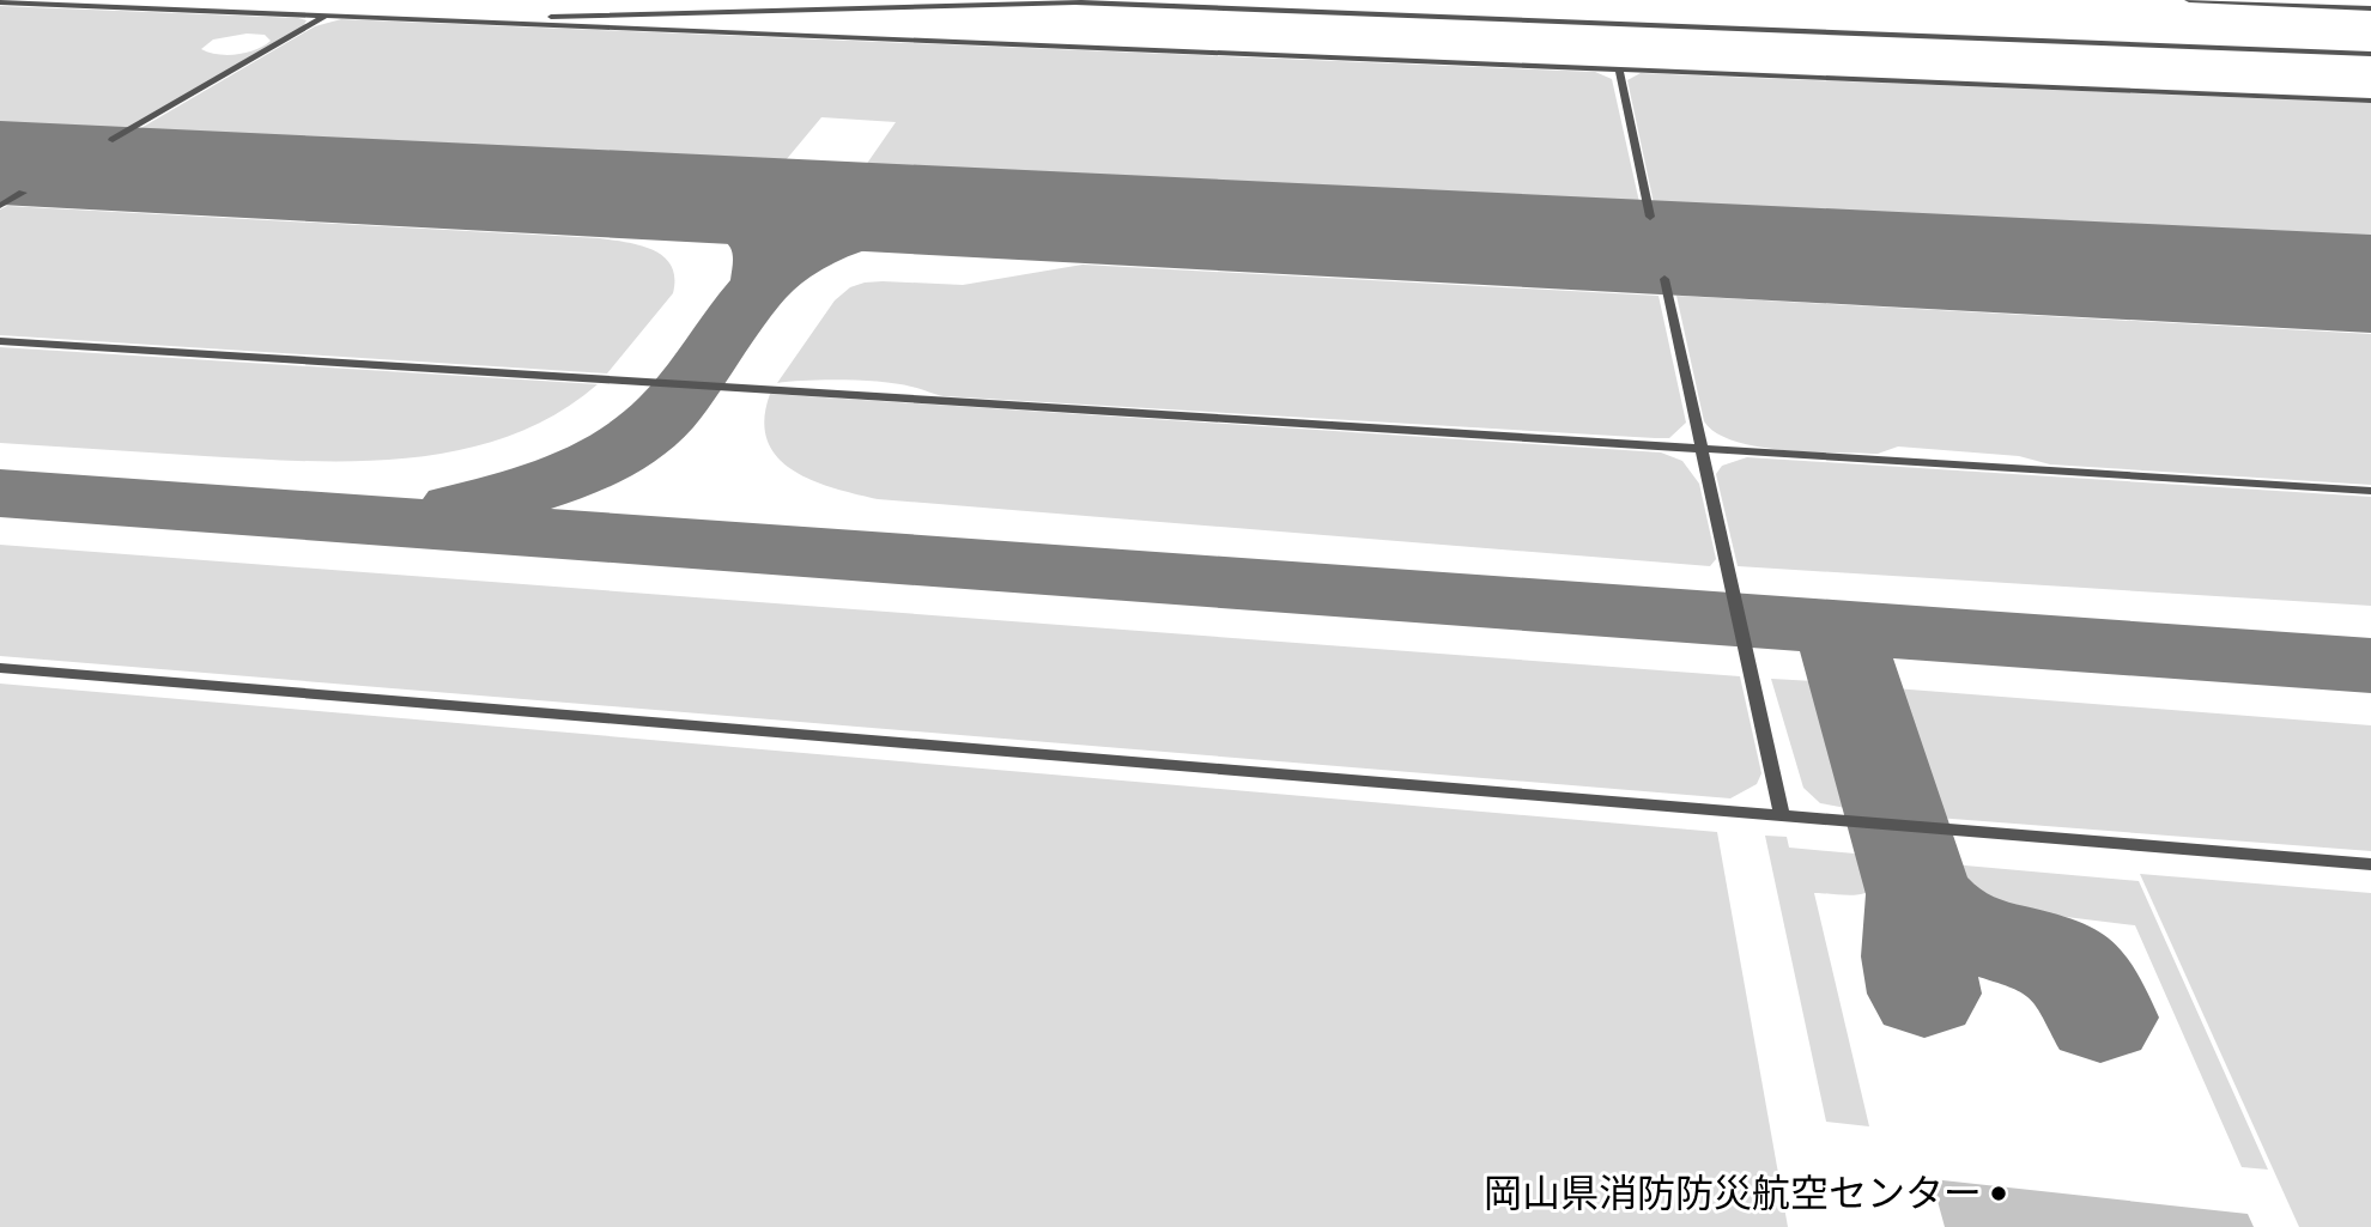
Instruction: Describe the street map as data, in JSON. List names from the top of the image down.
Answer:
{
  "places": ["岡山県消防防災航空センター"]
}
